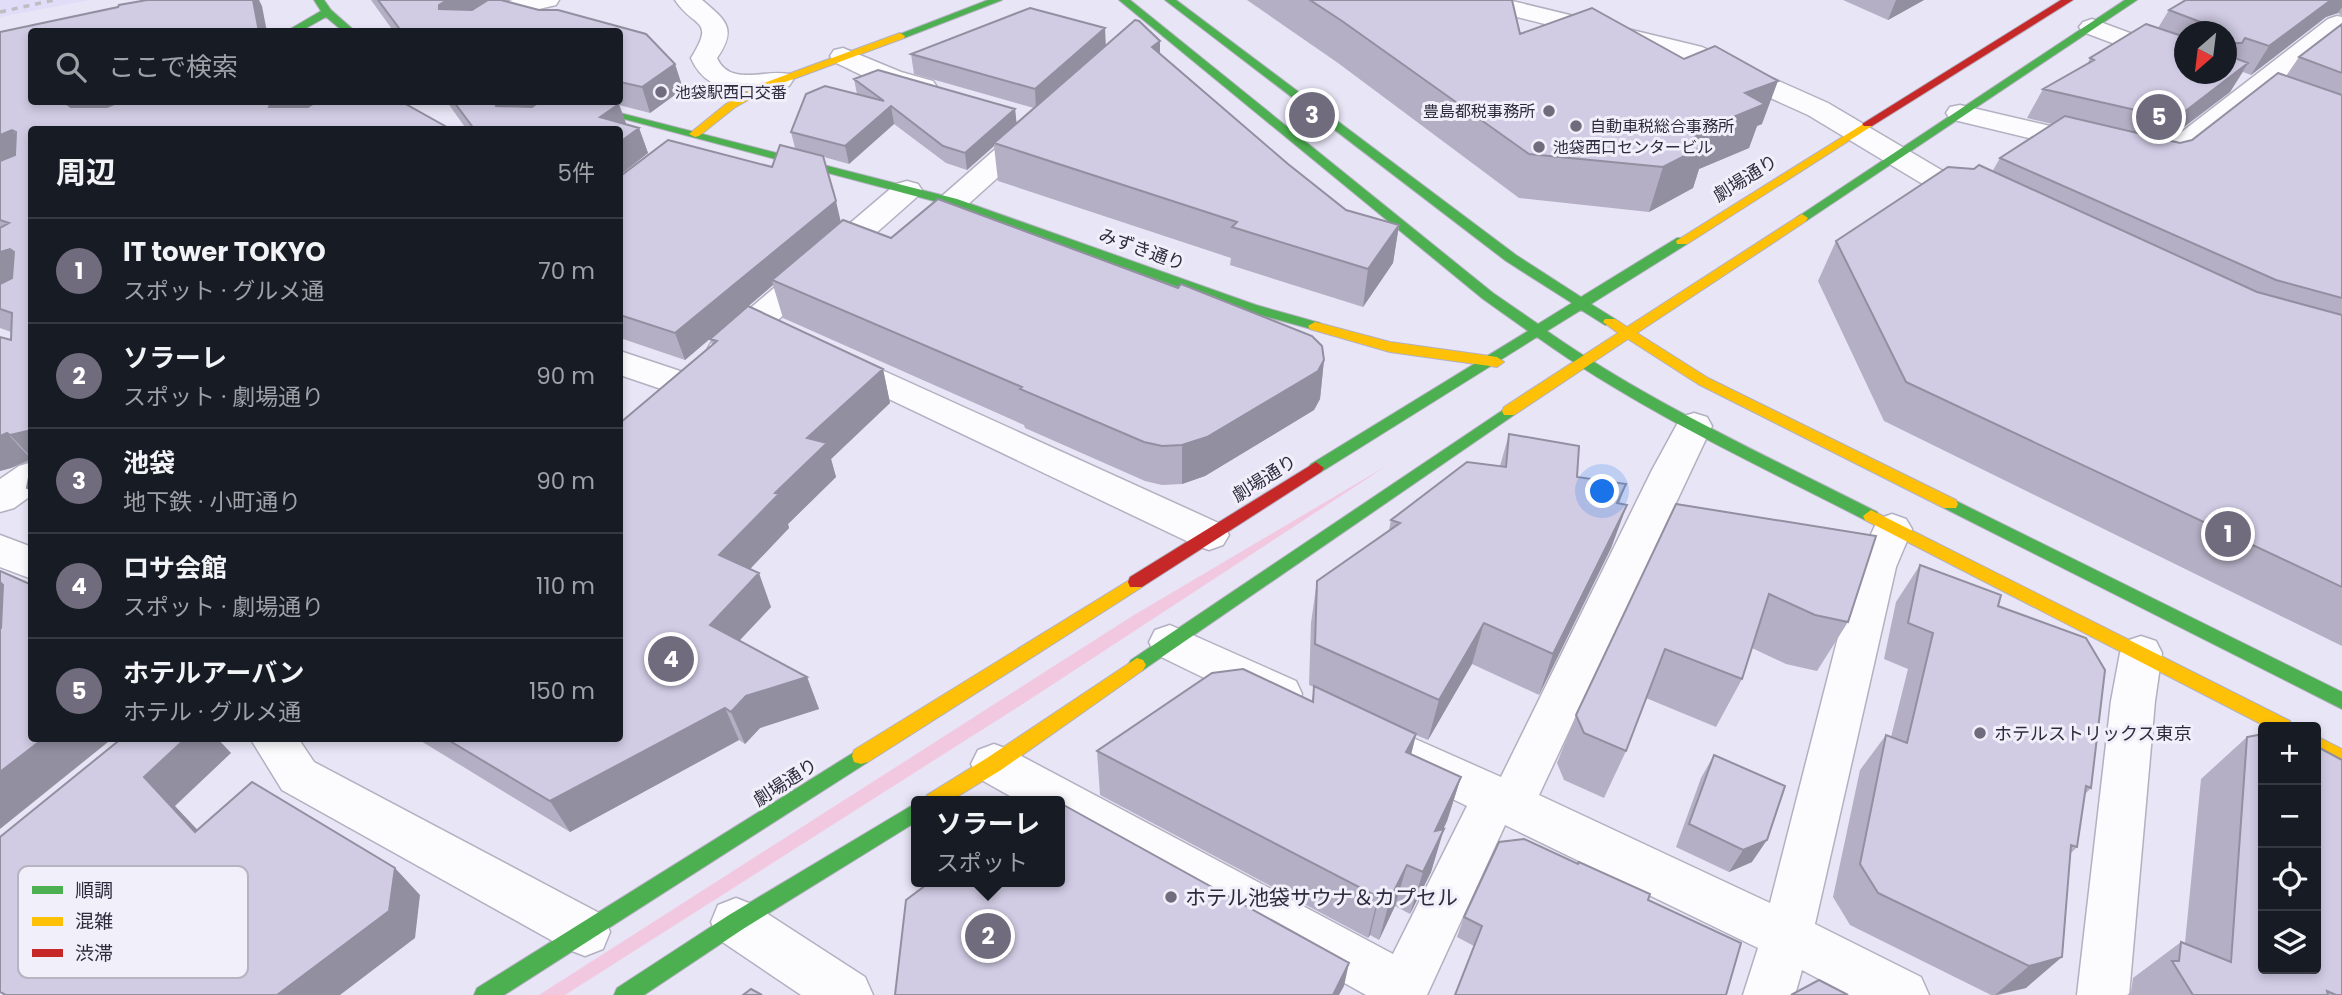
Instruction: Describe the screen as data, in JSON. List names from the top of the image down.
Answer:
{
  "streets": {
    "street": ["劇場通り", "みずき通り"]
  },
  "crossings": [
    ["劇場通り", "みずき通り"]
  ],
  "places": [
    "池袋駅西口交番",
    "豊島都税事務所",
    "自動車税総合事務所",
    "池袋西口センタービル",
    "ホテルストリックス東京",
    "ホテル池袋サウナ＆カプセル"
  ],
  "legend": ["順調", "混雑", "渋滞"],
  "north": "bottom left",
  "page": {
    "search": "ここで検索",
    "pins": [
      "3",
      "5",
      "1",
      "4",
      "2"
    ],
    "heading": ["周辺", "5件"],
    "list": [
      {
        "mark": "1",
        "name": "IT tower TOKYO",
        "note": "スポット · グルメ通",
        "value": "70 m"
      },
      {
        "mark": "2",
        "name": "ソラーレ",
        "note": "スポット · 劇場通り",
        "value": "90 m"
      },
      {
        "mark": "3",
        "name": "池袋",
        "note": "地下鉄 · 小町通り",
        "value": "90 m"
      },
      {
        "mark": "4",
        "name": "ロサ会館",
        "note": "スポット · 劇場通り",
        "value": "110 m"
      },
      {
        "mark": "5",
        "name": "ホテルアーバン",
        "note": "ホテル · グルメ通",
        "value": "150 m"
      }
    ],
    "map_buttons": ["+", "−"],
    "popup": ["ソラーレ", "スポット"]
  }
}
